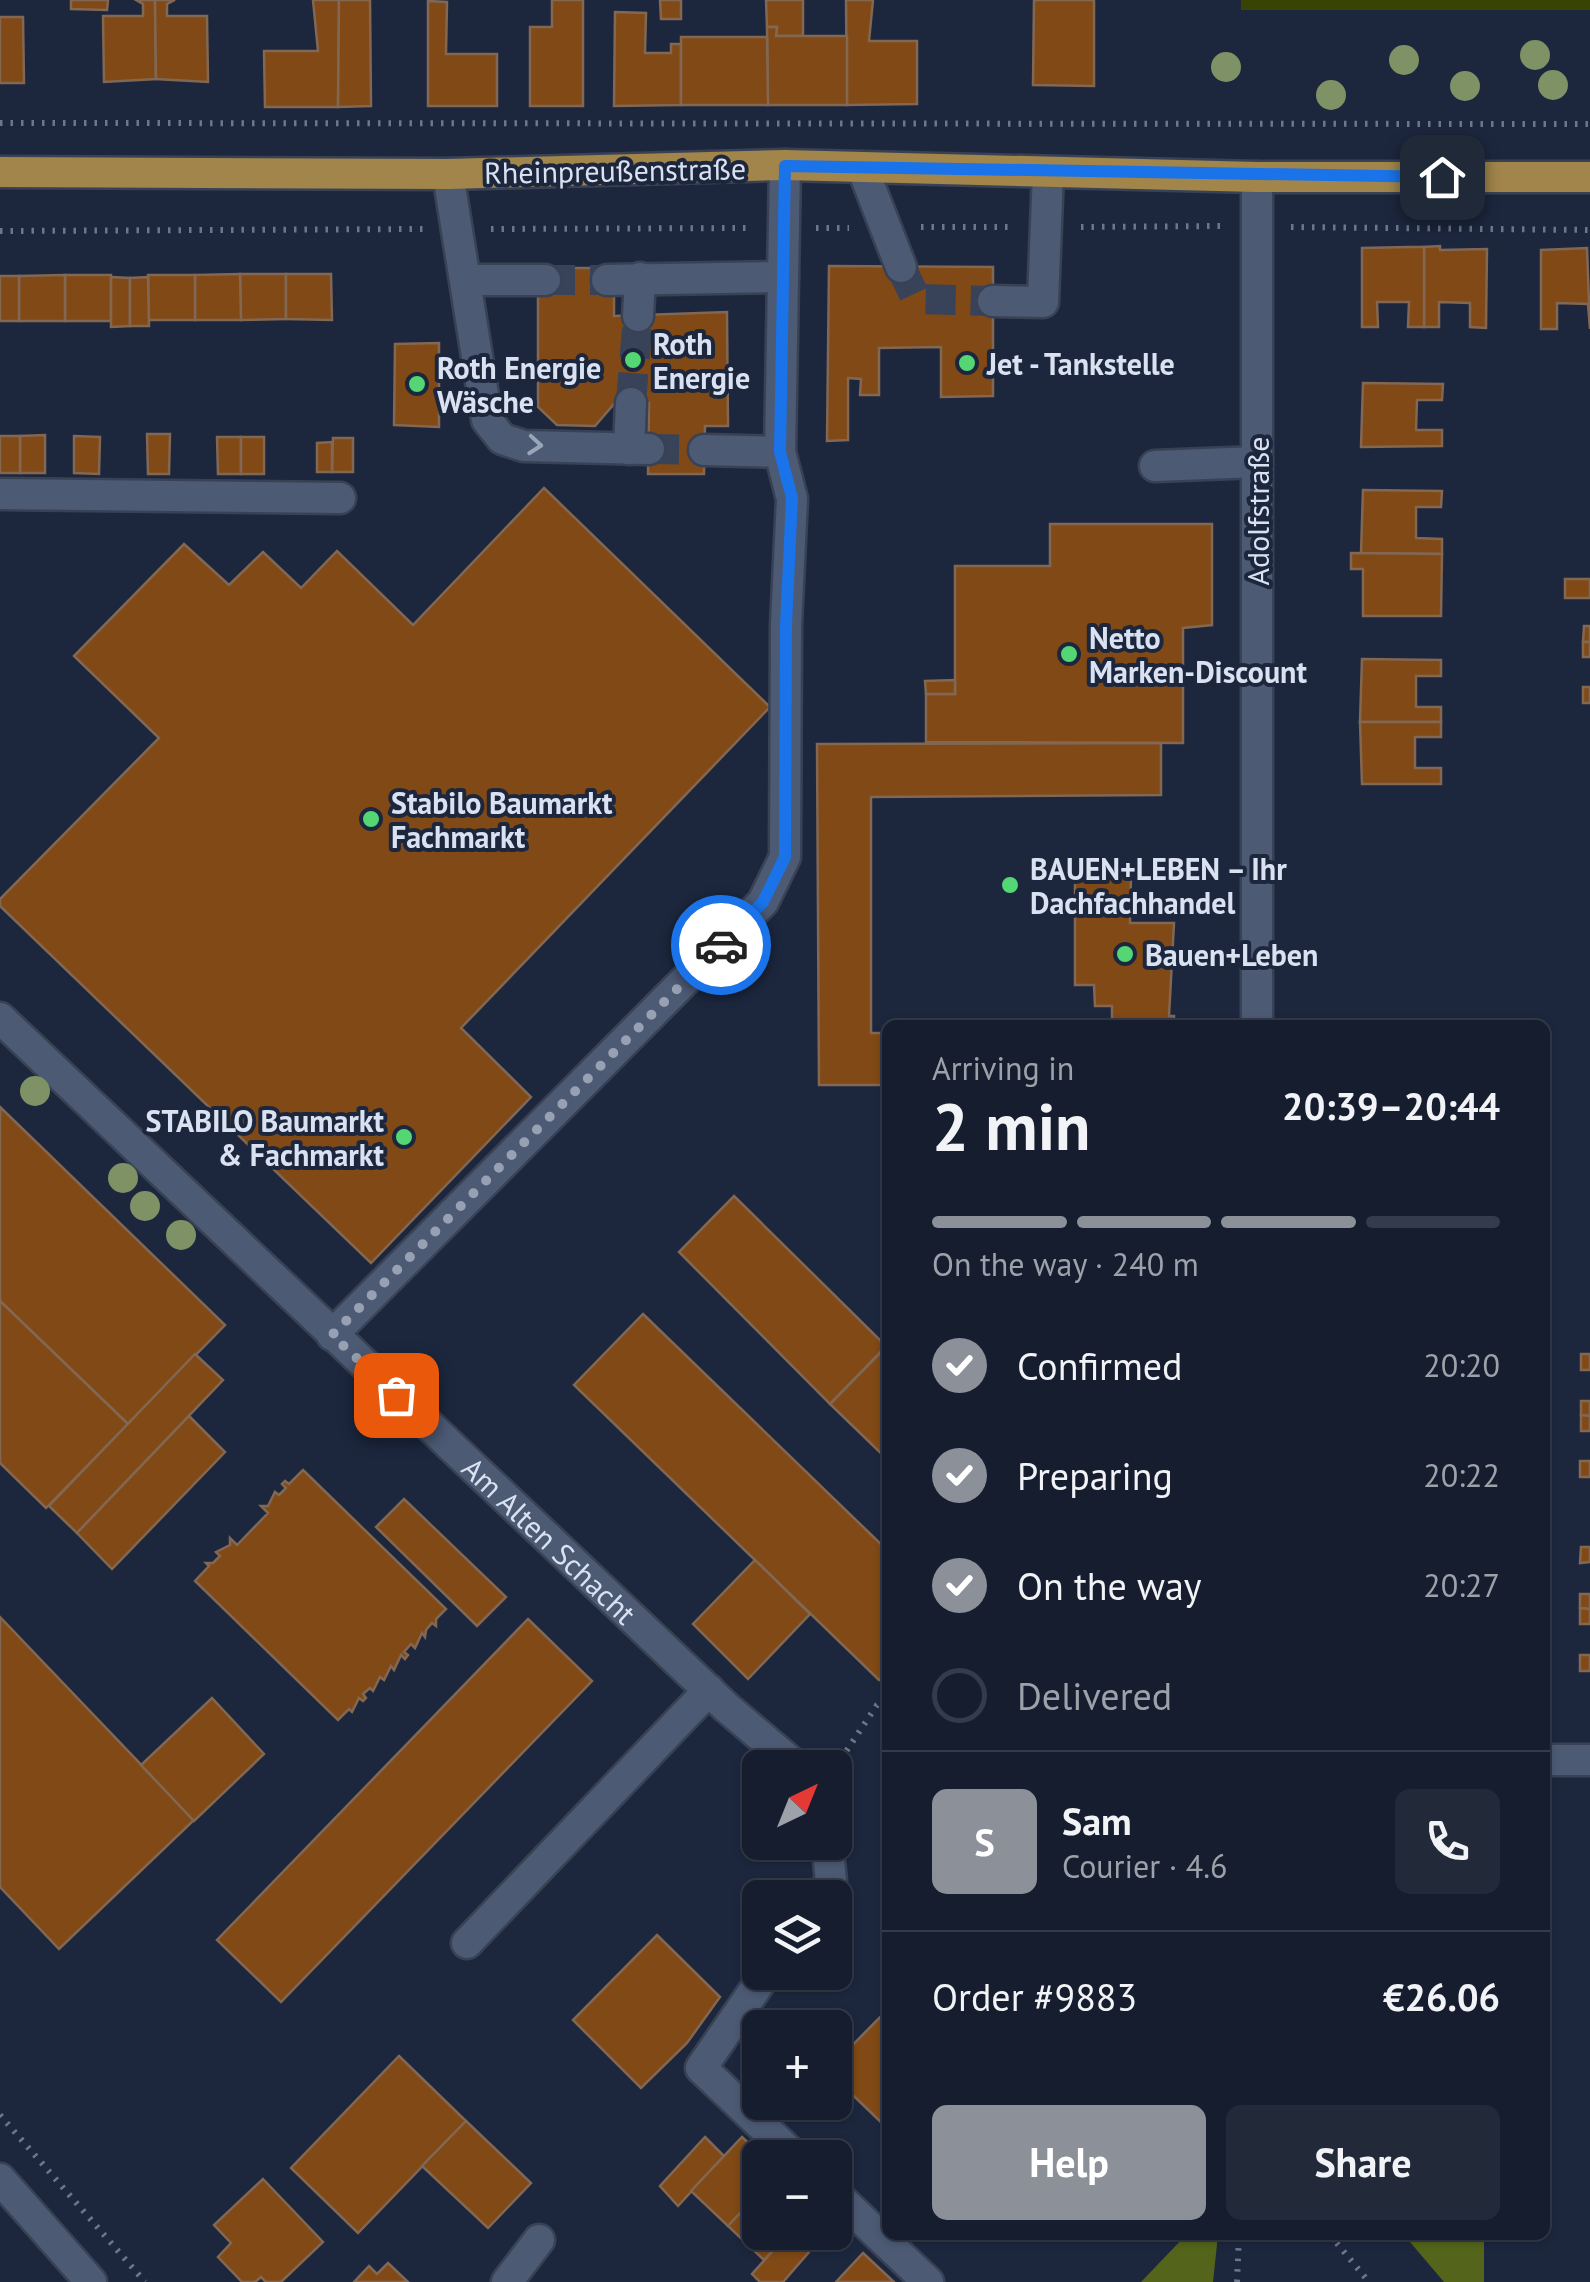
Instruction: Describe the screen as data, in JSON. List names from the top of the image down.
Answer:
{
  "streets": {
    "main road": ["Rheinpreußenstraße"],
    "street": ["Adolfstraße", "Am Alten Schacht"]
  },
  "crossings": [
    ["Rheinpreußenstraße", "Adolfstraße"]
  ],
  "places": [
    "Roth Energie",
    "Jet - Tankstelle",
    "Roth Energie Wäsche",
    "Netto Marken-Discount",
    "Stabilo Baumarkt Fachmarkt",
    "BAUEN+LEBEN – Ihr Dachfachhandel",
    "Bauen+Leben",
    "STABILO Baumarkt & Fachmarkt"
  ],
  "north": "top right",
  "page": {
    "heading": ["2 min", "Arriving in", "20:39–20:44"],
    "panel": [
      "Sam",
      "Courier · 4.6",
      "Order #9883",
      "€26.06"
    ],
    "bar": "On the way · 240 m",
    "list": [
      ["Confirmed", "20:20"],
      ["Preparing", "20:22"],
      ["On the way", "20:27"],
      "Delivered"
    ],
    "map_buttons": ["+", "−"],
    "round": "S",
    "buttons": ["Help", "Share"]
  }
}
